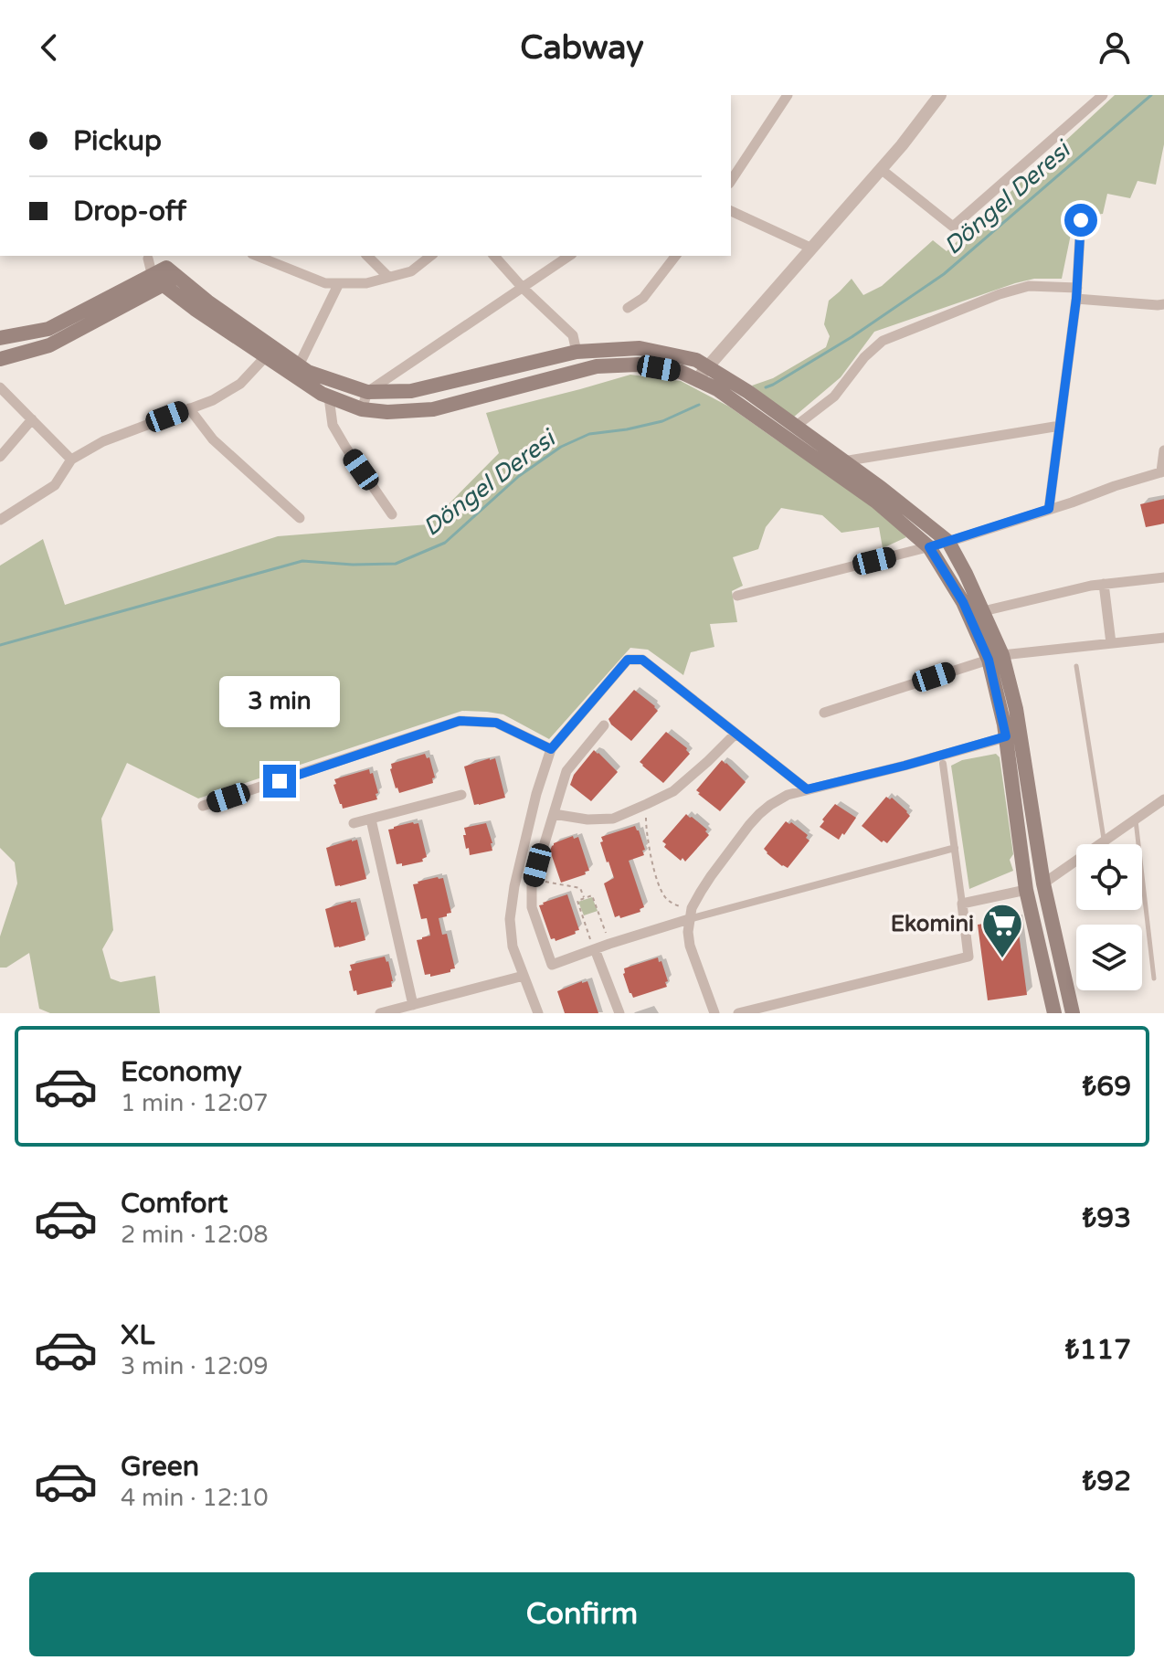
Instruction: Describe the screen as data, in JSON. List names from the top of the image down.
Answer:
{
  "water": ["Döngel Deresi"],
  "places": {
    "supermarket": ["Ekomini"]
  },
  "page": {
    "header": "Cabway",
    "banner": ["Pickup", "Drop-off"],
    "bubble": "3 min",
    "list": [
      {
        "name": "Economy",
        "note": "1 min · 12:07",
        "value": "₺69"
      },
      {
        "name": "Comfort",
        "note": "2 min · 12:08",
        "value": "₺93"
      },
      {
        "name": "XL",
        "note": "3 min · 12:09",
        "value": "₺117"
      },
      {
        "name": "Green",
        "note": "4 min · 12:10",
        "value": "₺92"
      }
    ],
    "buttons": "Confirm"
  }
}
